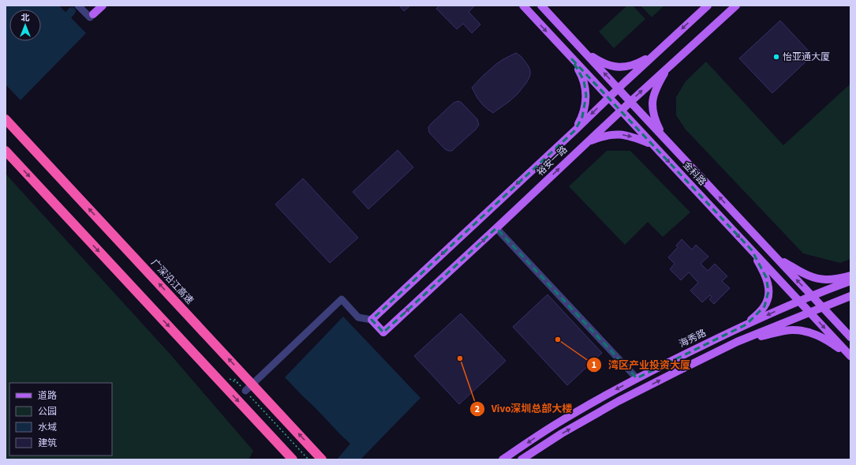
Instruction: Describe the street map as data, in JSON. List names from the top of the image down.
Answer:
{
  "streets": {
    "highway": ["广深沿江高速"],
    "main road": ["裕安一路", "金科路", "海秀路"]
  },
  "crossings": [
    ["裕安一路", "金科路"],
    ["金科路", "海秀路"]
  ],
  "places": ["怡亚通大厦", "湾区产业投资大厦", "Vivo深圳总部大楼"],
  "legend": [
    "道路",
    "公园",
    "水域",
    "建筑"
  ],
  "north": "top"
}
